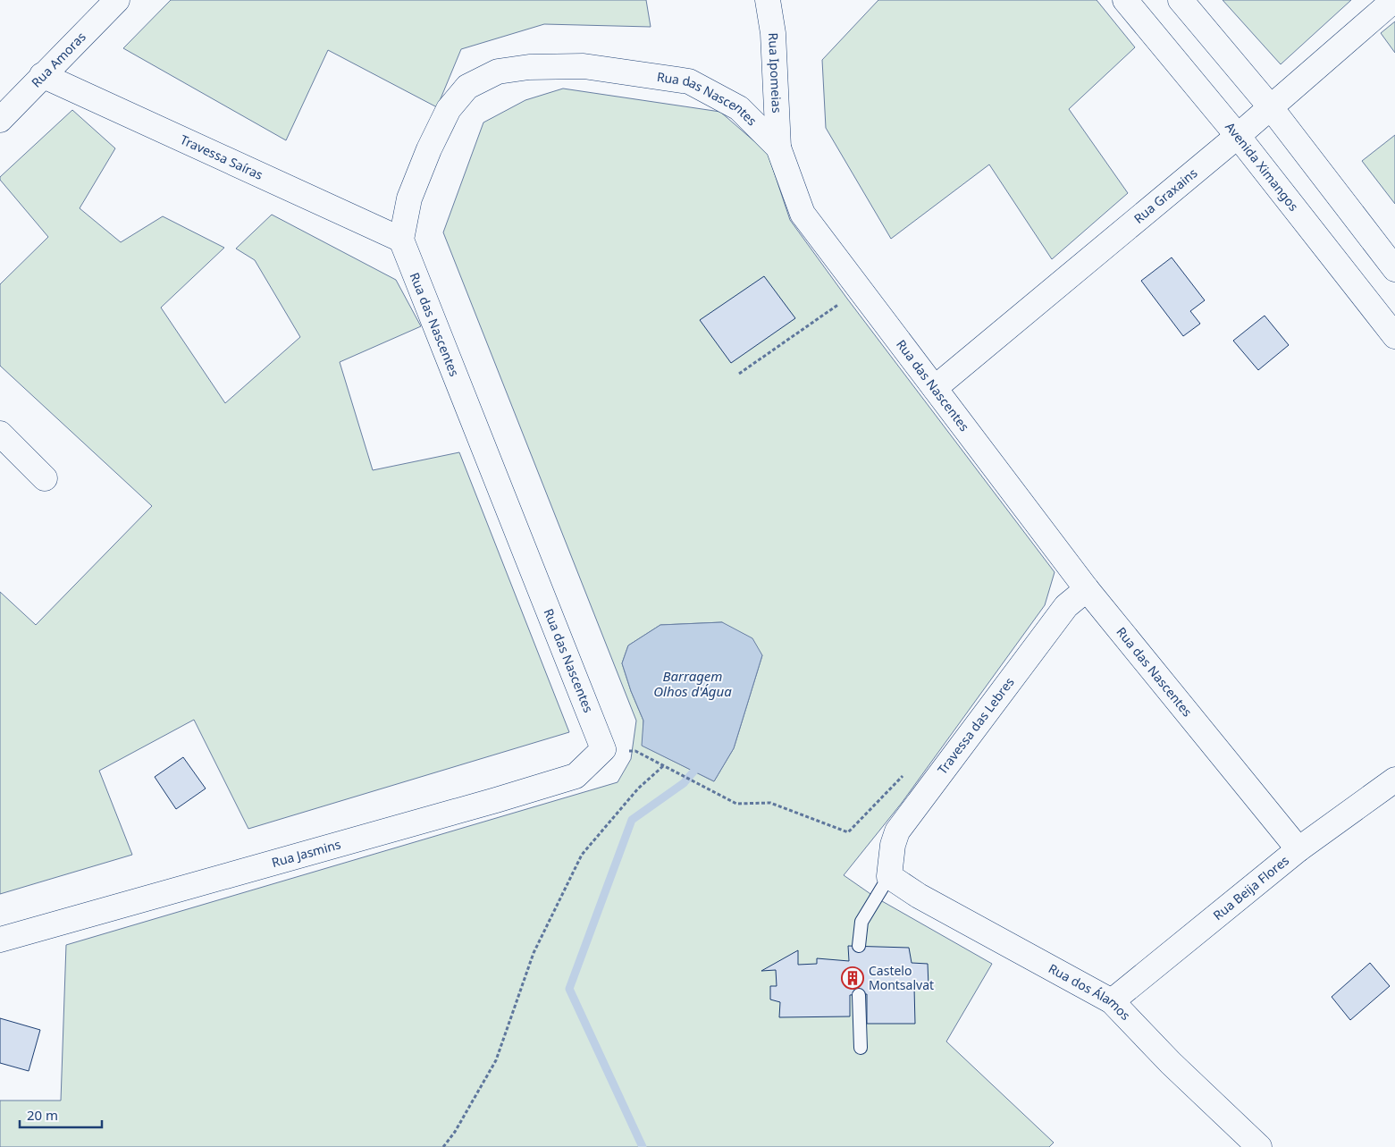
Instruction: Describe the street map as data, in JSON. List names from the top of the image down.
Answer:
{
  "streets": {
    "street": [
      "Rua Amoras",
      "Rua Ipomeias",
      "Rua das Nascentes",
      "Travessa Saíras",
      "Avenida Ximangos",
      "Rua Graxains",
      "Travessa das Lebres",
      "Rua Jasmins",
      "Rua Beija Flores",
      "Rua dos Álamos"
    ]
  },
  "crossings": [
    ["Rua Amoras", "Travessa Saíras"],
    ["Rua Ipomeias", "Rua das Nascentes"],
    ["Rua das Nascentes", "Travessa Saíras"],
    ["Rua das Nascentes", "Rua Graxains"],
    ["Rua das Nascentes", "Travessa das Lebres"],
    ["Rua das Nascentes", "Rua Jasmins"],
    ["Rua das Nascentes", "Rua Beija Flores"],
    ["Avenida Ximangos", "Rua Graxains"],
    ["Travessa das Lebres", "Rua dos Álamos"],
    ["Rua Beija Flores", "Rua dos Álamos"]
  ],
  "water": ["Barragem Olhos d'Água"],
  "places": {
    "building": ["Castelo Montsalvat"]
  },
  "scale_bar": "20 m"
}
